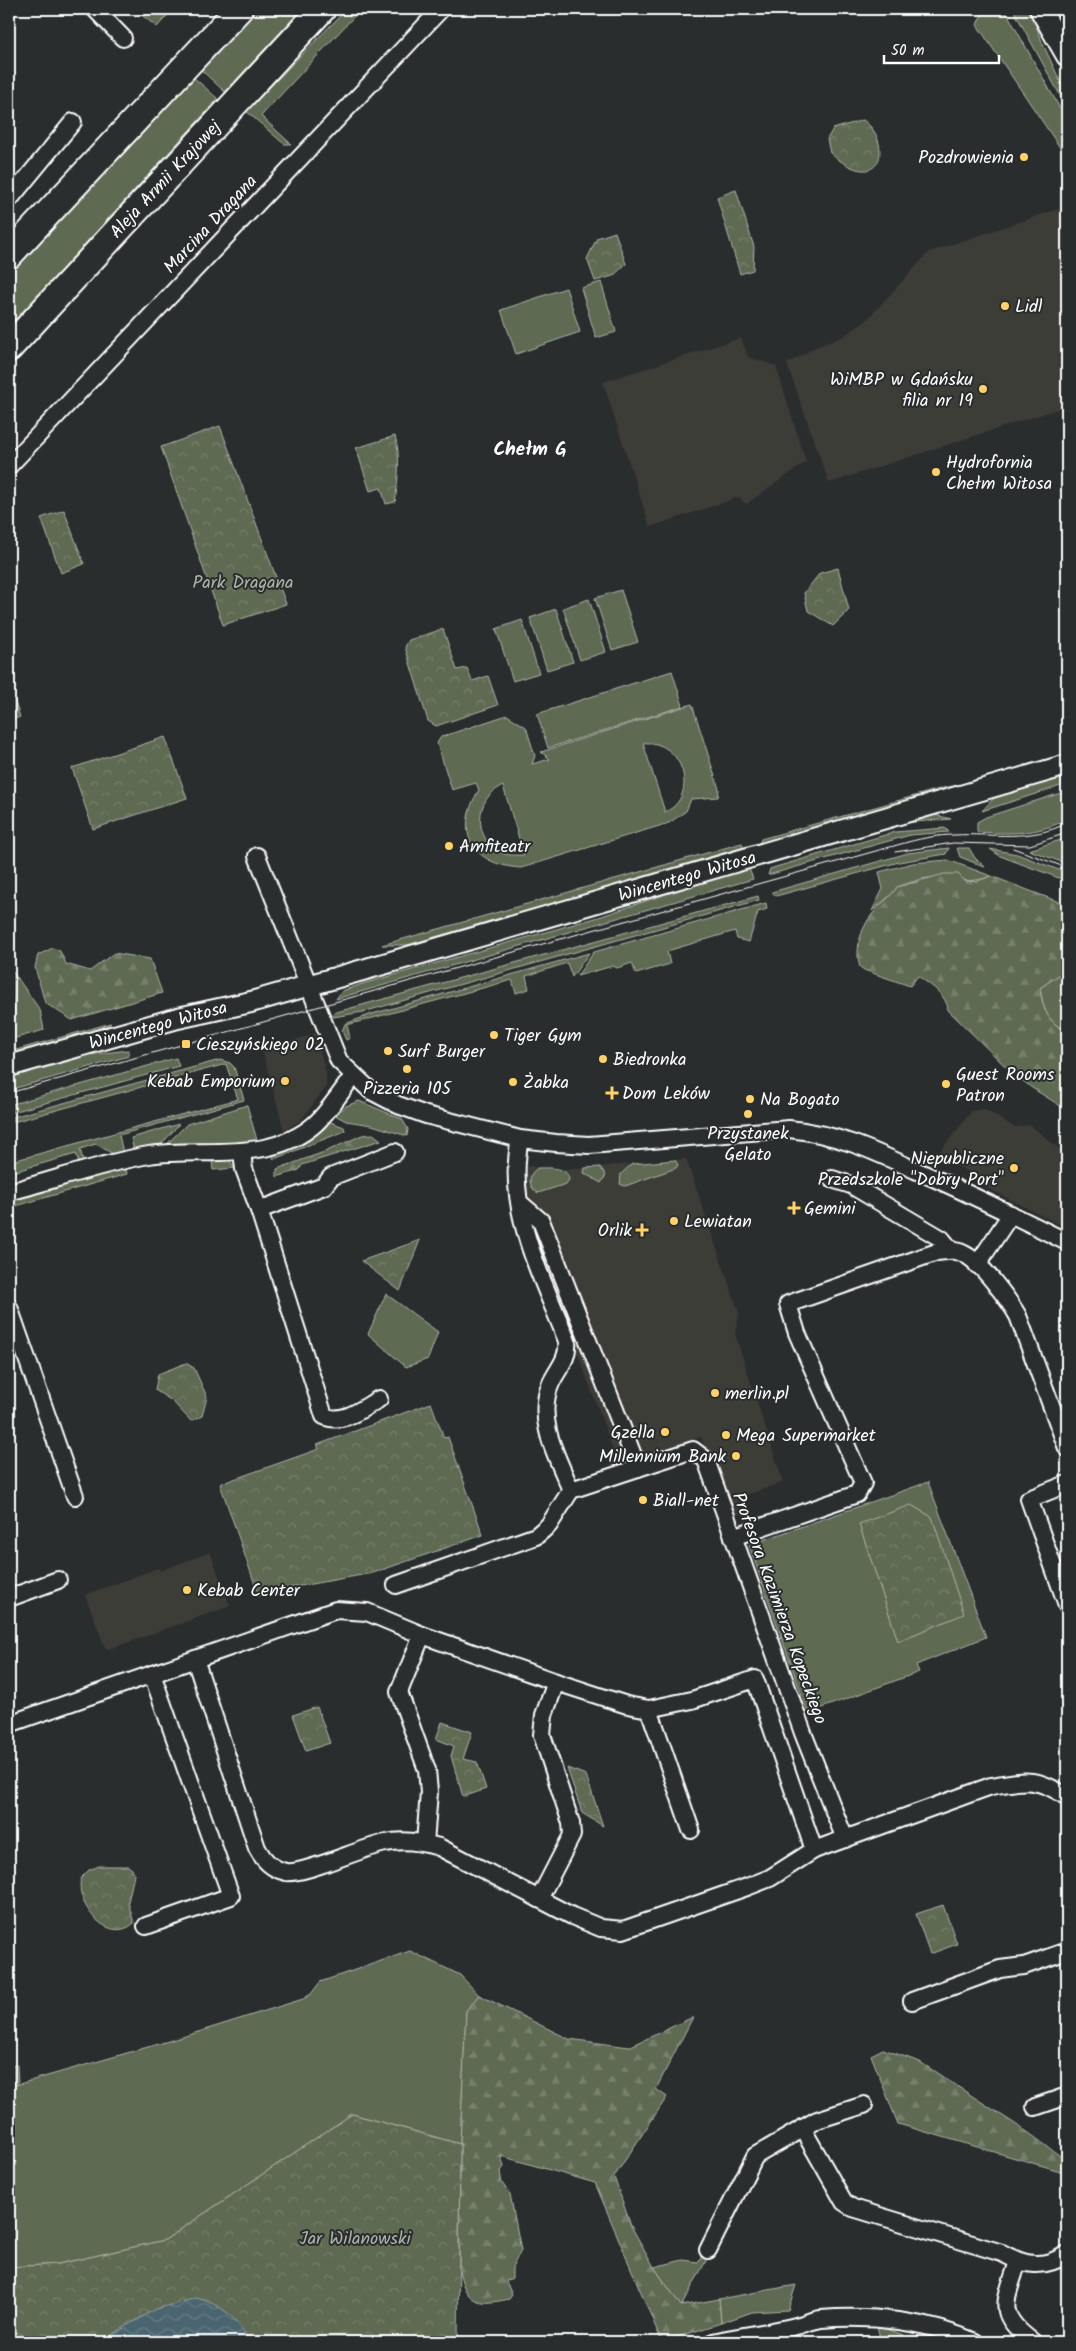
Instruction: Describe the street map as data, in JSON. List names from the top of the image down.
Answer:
{
  "streets": {
    "main road": ["Aleja Armii Krajowej"],
    "street": ["Marcina Dragana", "Wincentego Witosa", "Profesora Kazimierza Kopeckiego"]
  },
  "districts": ["Chełm G"],
  "parks": ["Park Dragana", "Jar Wilanowski"],
  "places": {
    "other": [
      "Pozdrowienia",
      "Lidl",
      "WiMBP w Gdańsku filia nr 19",
      "Hydrofornia Chełm Witosa",
      "Amfiteatr",
      "Tiger Gym",
      "Surf Burger",
      "Biedronka",
      "Pizzeria 105",
      "Kebab Emporium",
      "Żabka",
      "Guest Rooms Patron",
      "Na Bogato",
      "Przystanek Gelato",
      "Niepubliczne Przedszkole \"Dobry Port\"",
      "Lewiatan",
      "merlin.pl",
      "Gzella",
      "Mega Supermarket",
      "Millennium Bank",
      "Biall-net",
      "Kebab Center"
    ],
    "transit": ["Cieszyńskiego 02"],
    "health": ["Dom Leków", "Gemini", "Orlik"]
  },
  "scale_bar": "50 m"
}
